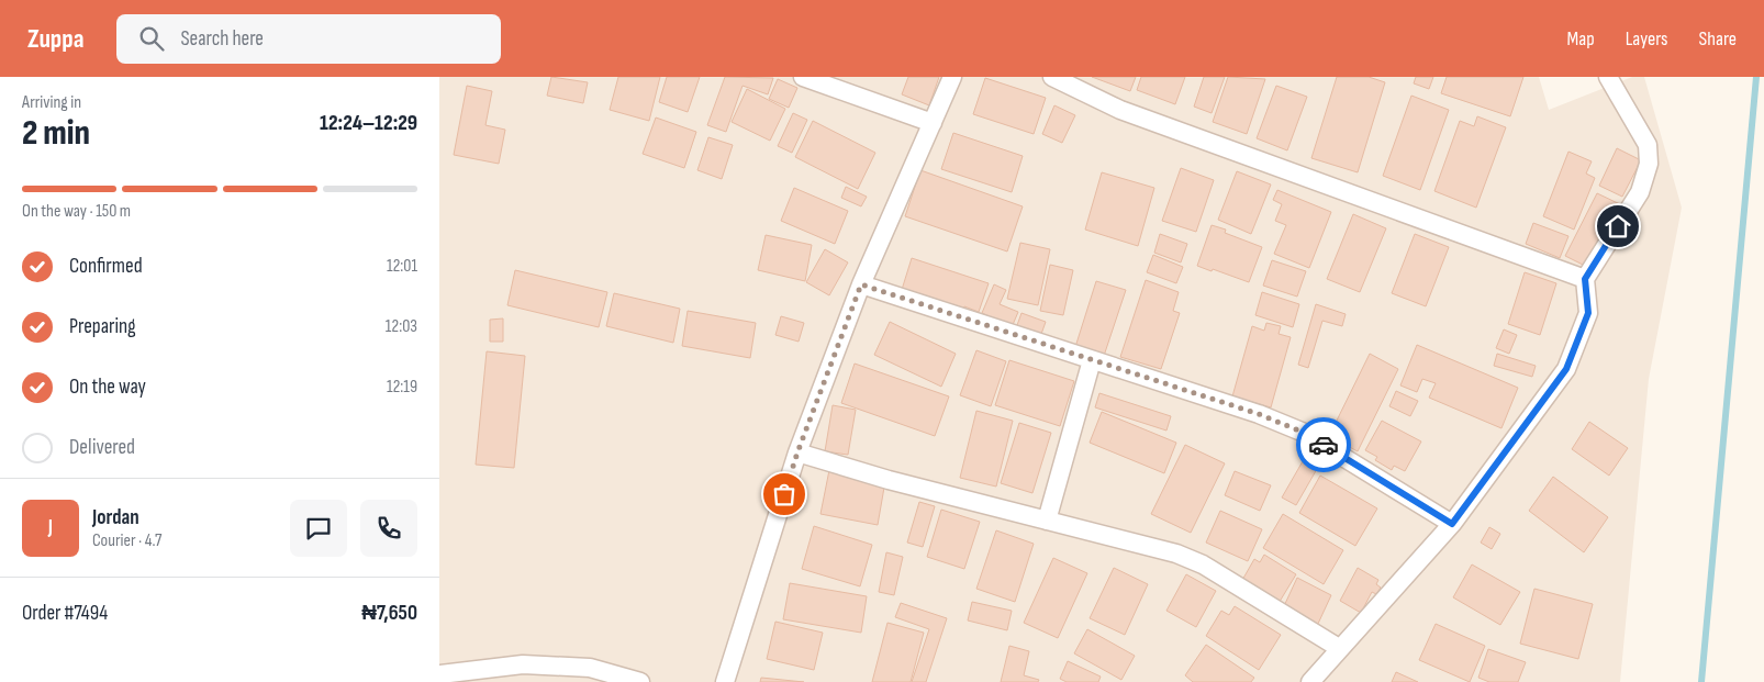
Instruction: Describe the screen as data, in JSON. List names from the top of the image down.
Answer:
{
  "page": {
    "header": "Zuppa",
    "search": "Search here",
    "nav": ["Map", "Layers", "Share"],
    "heading": ["2 min", "Arriving in", "12:24–12:29"],
    "panel": [
      "Jordan",
      "Courier · 4.7",
      "Order #7494",
      "₦7,650"
    ],
    "bar": "On the way · 150 m",
    "list": [
      ["Confirmed", "12:01"],
      ["Preparing", "12:03"],
      ["On the way", "12:19"],
      "Delivered"
    ],
    "round": "J"
  }
}
